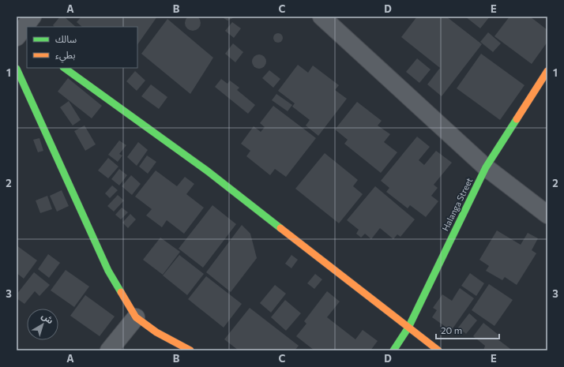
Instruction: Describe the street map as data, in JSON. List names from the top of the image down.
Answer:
{
  "streets": {
    "street": ["Halanga Street"]
  },
  "legend": ["سالك", "بطيء"],
  "scale_bar": "20 m",
  "north": "top right",
  "grid": {
    "columns": [
      "A",
      "B",
      "C",
      "D",
      "E"
    ],
    "rows": ["1", "2", "3"]
  }
}
